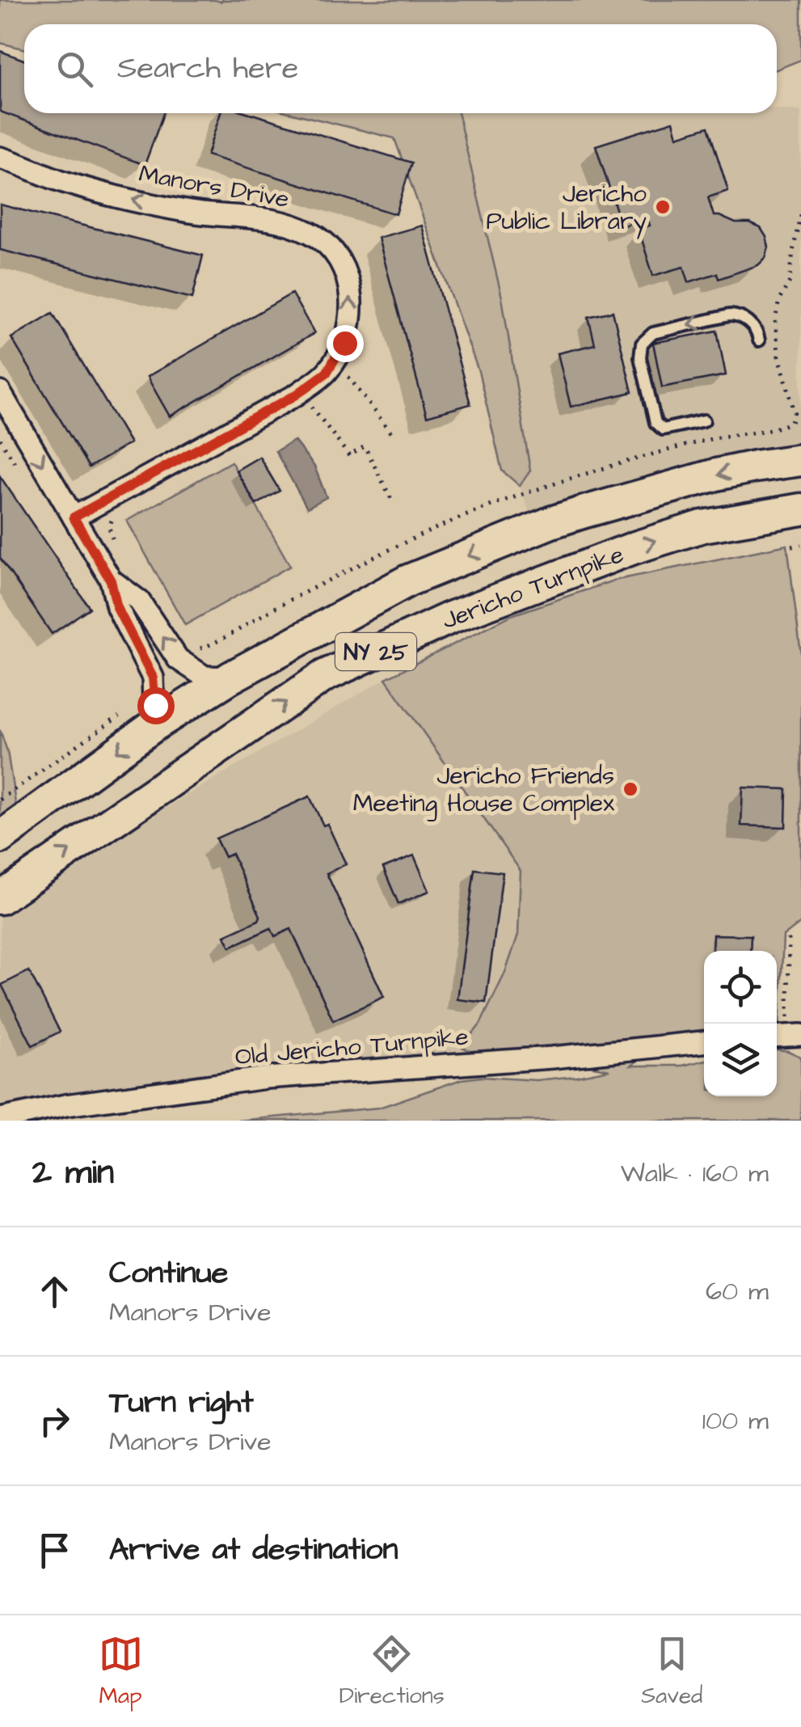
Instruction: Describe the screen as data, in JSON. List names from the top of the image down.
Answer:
{
  "streets": {
    "main road": ["Jericho Turnpike", "NY 25"],
    "street": ["Manors Drive", "Old Jericho Turnpike"]
  },
  "places": ["Jericho Public Library", "Jericho Friends Meeting House Complex"],
  "page": {
    "search": "Search here",
    "heading": ["2 min", "Walk · 160 m"],
    "list": [
      ["Continue", "Manors Drive", "60 m"],
      ["Turn right", "Manors Drive", "100 m"],
      "Arrive at destination"
    ],
    "nav": ["Map", "Directions", "Saved"]
  }
}
